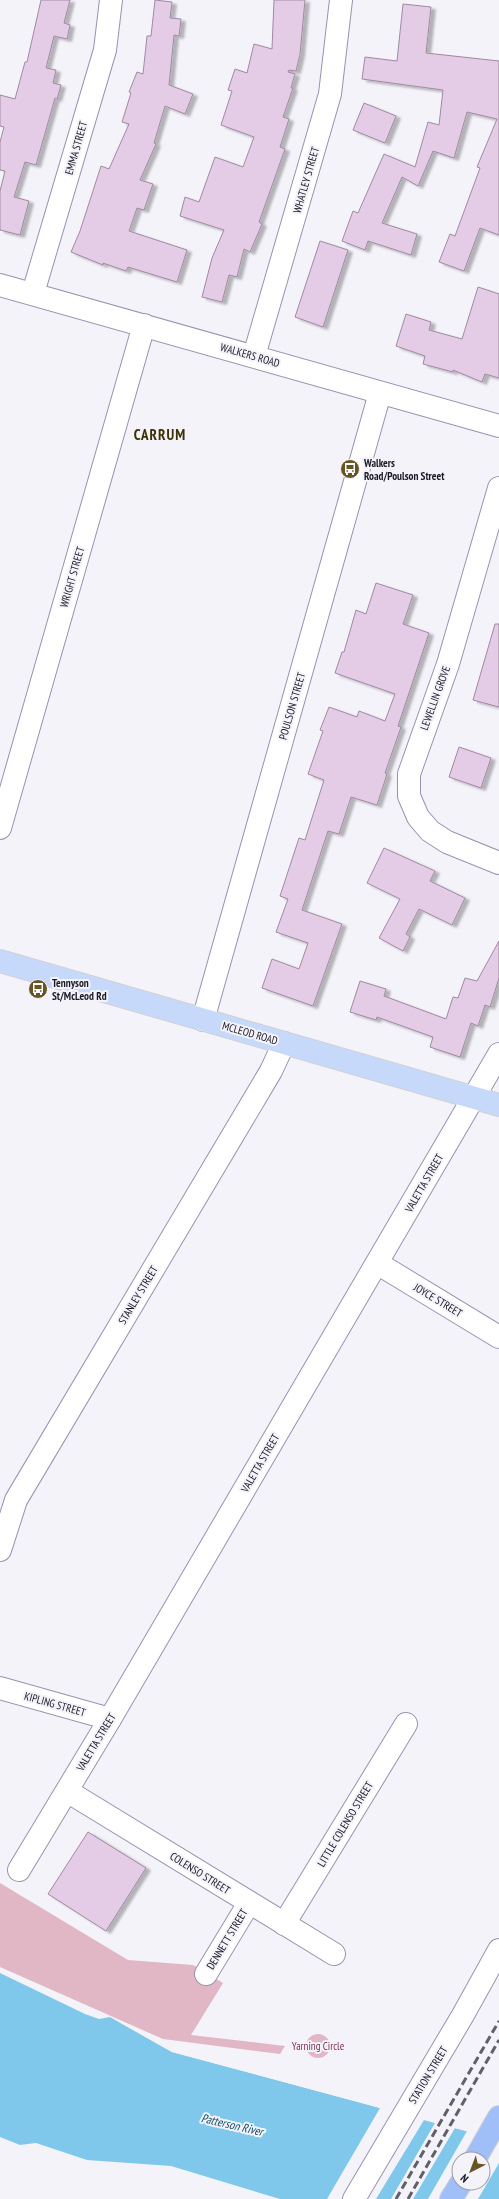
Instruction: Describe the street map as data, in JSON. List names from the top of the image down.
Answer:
{
  "streets": {
    "main road": ["MCLEOD ROAD"],
    "street": [
      "EMMA STREET",
      "WHATLEY STREET",
      "WALKERS ROAD",
      "WRIGHT STREET",
      "LEWELLIN GROVE",
      "POULSON STREET",
      "VALETTA STREET",
      "STANLEY STREET",
      "JOYCE STREET",
      "KIPLING STREET",
      "LITTLE COLENSO STREET",
      "COLENSO STREET",
      "DENNETT STREET",
      "STATION STREET"
    ]
  },
  "crossings": [
    ["EMMA STREET", "WALKERS ROAD"],
    ["WHATLEY STREET", "WALKERS ROAD"],
    ["WALKERS ROAD", "WRIGHT STREET"],
    ["WALKERS ROAD", "POULSON STREET"],
    ["POULSON STREET", "MCLEOD ROAD"],
    ["MCLEOD ROAD", "VALETTA STREET"],
    ["MCLEOD ROAD", "STANLEY STREET"],
    ["VALETTA STREET", "JOYCE STREET"],
    ["VALETTA STREET", "KIPLING STREET"],
    ["VALETTA STREET", "COLENSO STREET"],
    ["LITTLE COLENSO STREET", "COLENSO STREET"],
    ["COLENSO STREET", "DENNETT STREET"]
  ],
  "districts": ["CARRUM"],
  "water": ["Patterson River"],
  "parks": ["Yarning Circle"],
  "places": {
    "bus stop": ["Walkers Road/Poulson Street", "Tennyson St/McLeod Rd"]
  },
  "north": "bottom left"
}
